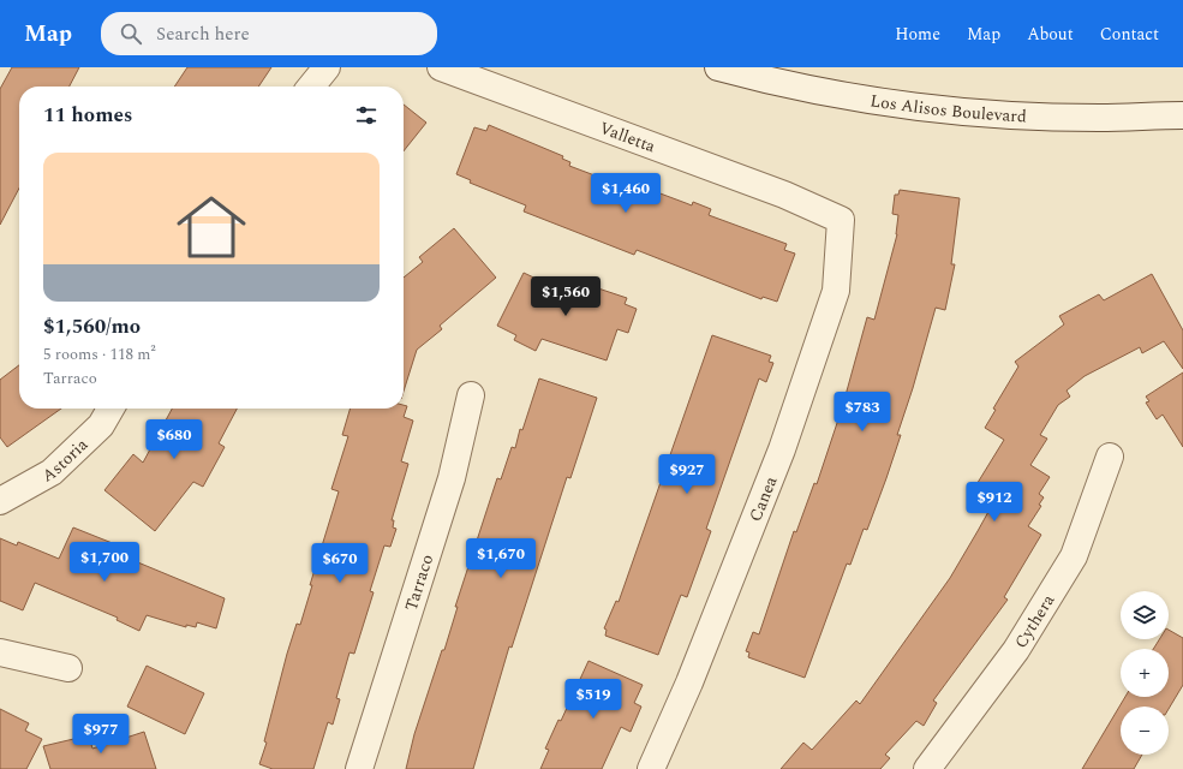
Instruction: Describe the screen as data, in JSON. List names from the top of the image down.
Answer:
{
  "streets": {
    "street": [
      "Los Alisos Boulevard",
      "Valletta",
      "Astoria",
      "Canea",
      "Tarraco",
      "Cythera"
    ]
  },
  "crossings": [
    ["Valletta", "Canea"]
  ],
  "page": {
    "header": "Map",
    "search": "Search here",
    "nav": [
      "Home",
      "Map",
      "About",
      "Contact"
    ],
    "heading": "11 homes",
    "list": [
      {
        "name": "$1,560/mo",
        "note": "5 rooms · 118 m² · Tarraco"
      }
    ],
    "price": [
      "$1,460",
      "$1,560",
      "$783",
      "$680",
      "$927",
      "$912",
      "$1,670",
      "$1,700",
      "$670",
      "$519",
      "$977"
    ],
    "map_buttons": ["+", "−"]
  }
}
